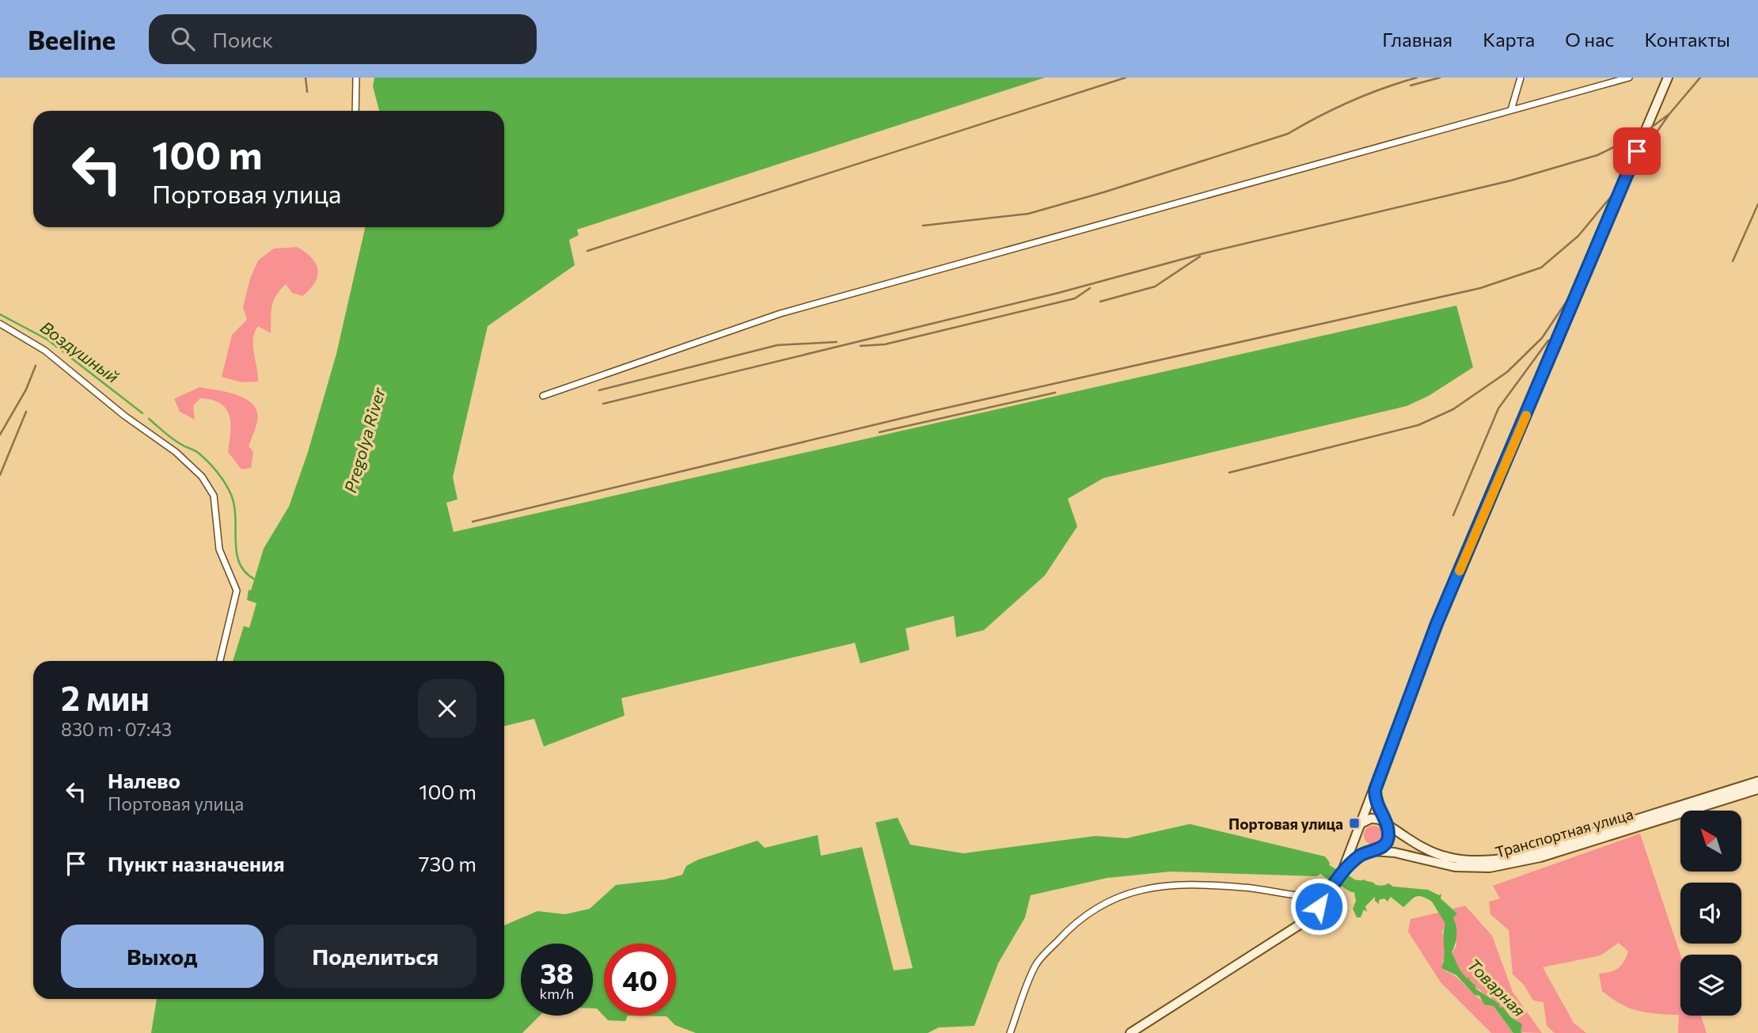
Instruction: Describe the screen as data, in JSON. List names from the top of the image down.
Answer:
{
  "streets": {
    "main road": ["Транспортная улица"]
  },
  "water": ["Воздушный", "Pregolya River", "Товарная"],
  "places": {
    "transit": ["Портовая улица"]
  },
  "north": "top left",
  "page": {
    "header": "Beeline",
    "search": "Поиск",
    "nav": [
      "Главная",
      "Карта",
      "О нас",
      "Контакты"
    ],
    "turn": ["100 m", "Портовая улица"],
    "heading": ["2 мин", "830 m · 07:43"],
    "list": [
      {
        "name": "Налево",
        "note": "Портовая улица",
        "value": "100 m"
      },
      {
        "name": "Пункт назначения",
        "value": "730 m"
      }
    ],
    "buttons": ["Выход", "Поделиться"],
    "speed": "38 km/h",
    "limit": "40"
  }
}
